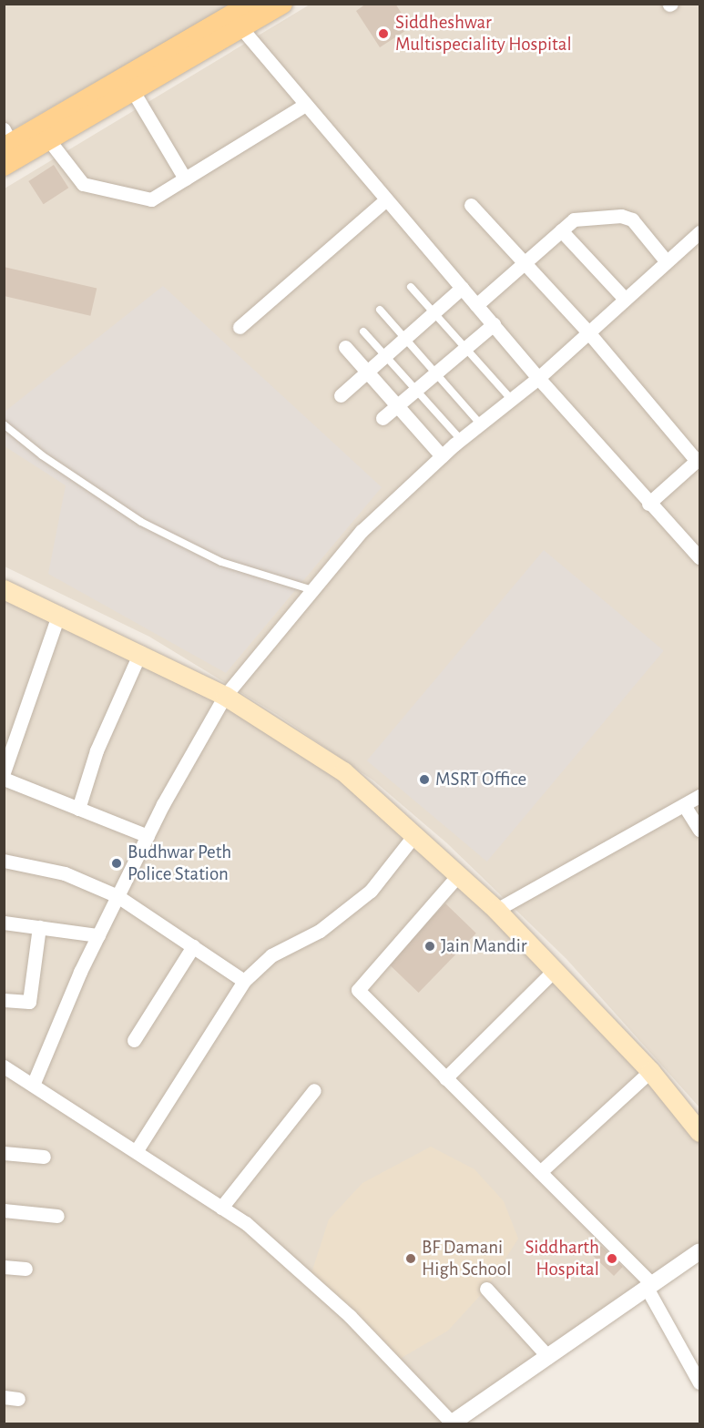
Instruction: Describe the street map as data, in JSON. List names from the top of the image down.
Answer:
{
  "places": [
    "Siddheshwar Multispeciality Hospital",
    "MSRT Office",
    "Budhwar Peth Police Station",
    "Jain Mandir",
    "BF Damani High School",
    "Siddharth Hospital"
  ]
}
